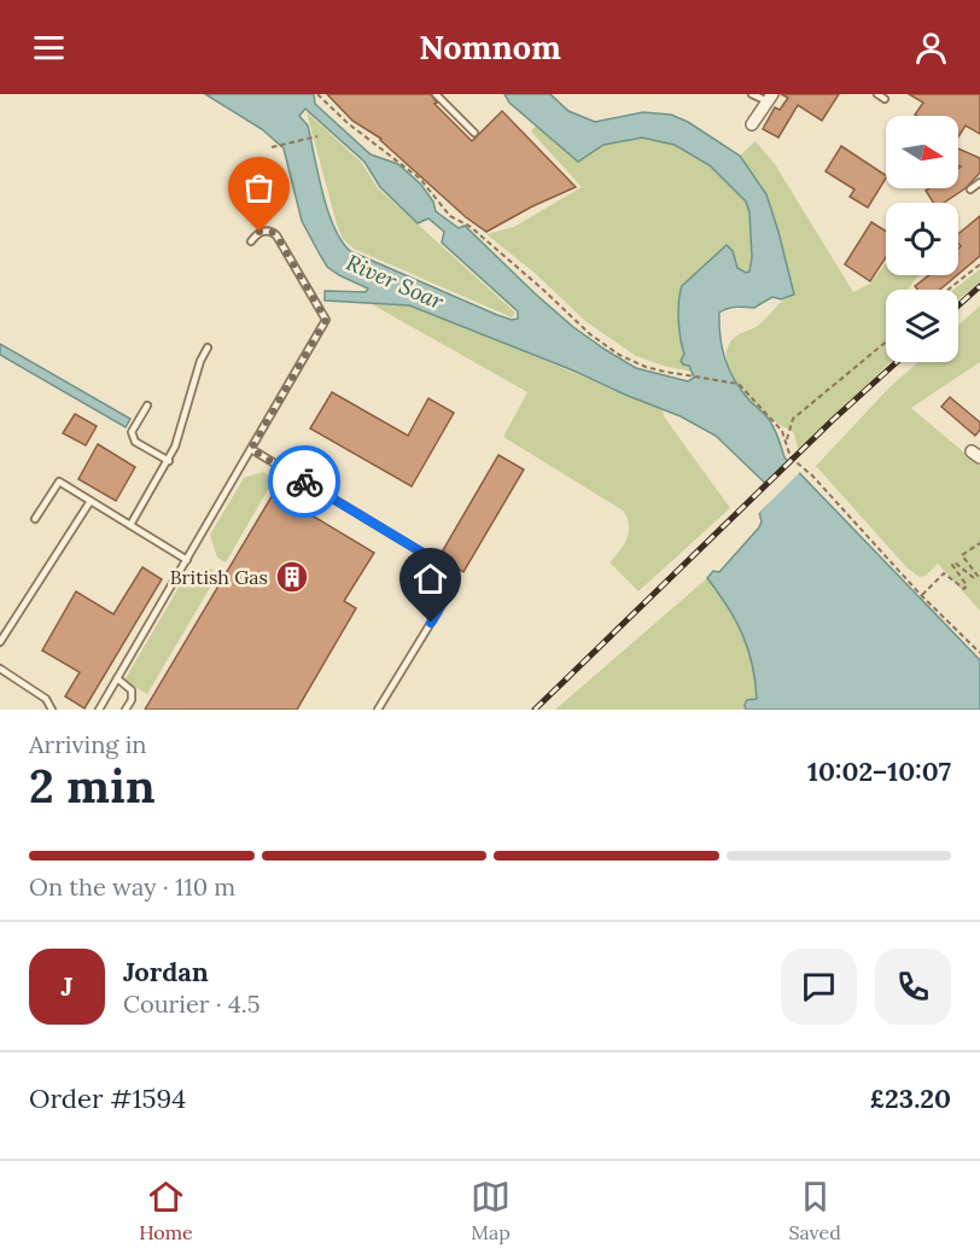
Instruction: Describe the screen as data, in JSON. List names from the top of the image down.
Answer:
{
  "water": ["River Soar"],
  "places": {
    "building": ["British Gas"]
  },
  "north": "right",
  "page": {
    "header": "Nomnom",
    "heading": ["2 min", "Arriving in", "10:02–10:07"],
    "panel": [
      "Jordan",
      "Courier · 4.5",
      "Order #1594",
      "£23.20"
    ],
    "bar": "On the way · 110 m",
    "round": "J",
    "tabs": ["Home", "Map", "Saved"]
  }
}
